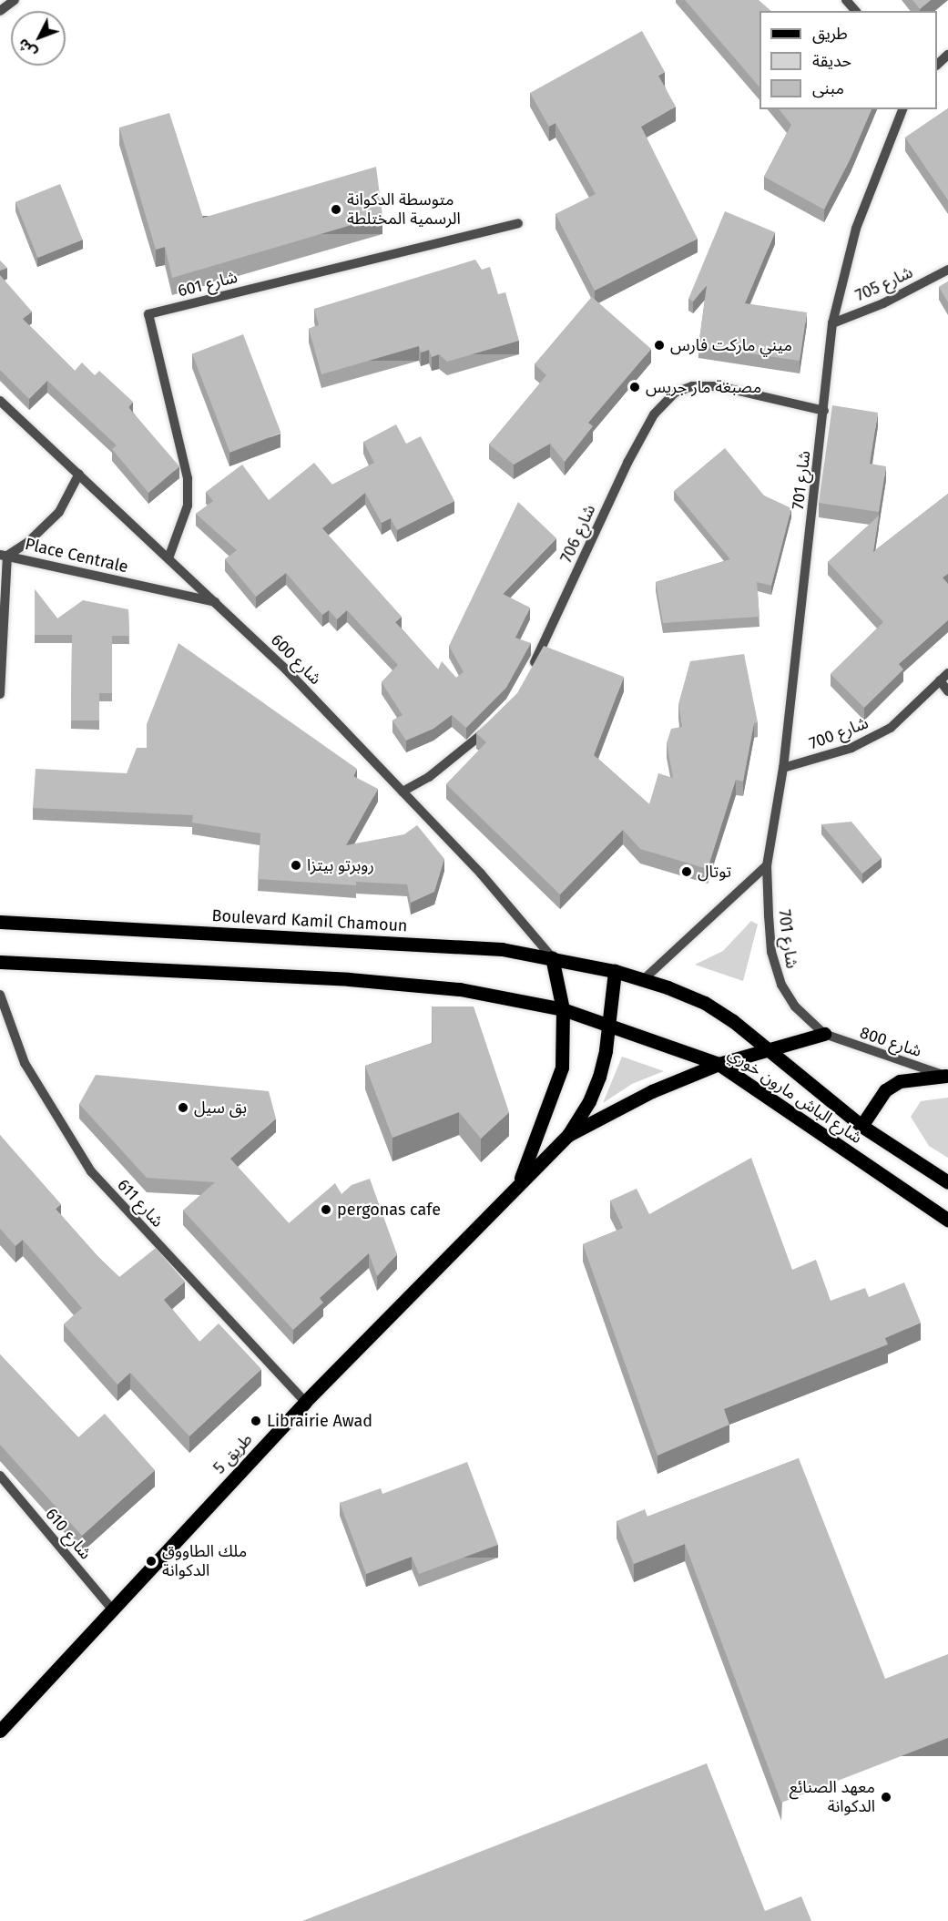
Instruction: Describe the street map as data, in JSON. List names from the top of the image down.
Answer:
{
  "streets": {
    "main road": ["Boulevard Kamil Chamoun", "شارع الباش مارون خوري", "طريق 5"],
    "street": [
      "شارع 601",
      "شارع 705",
      "شارع 701",
      "شارع 706",
      "Place Centrale",
      "شارع 600",
      "شارع 700",
      "800 شارع",
      "شارع 611",
      "شارع 610"
    ]
  },
  "crossings": [
    ["شارع 601", "شارع 600"],
    ["شارع 705", "شارع 701"],
    ["شارع 701", "شارع 706"],
    ["شارع 701", "شارع 700"],
    ["شارع 701", "800 شارع"],
    ["Place Centrale", "شارع 600"],
    ["شارع 600", "Boulevard Kamil Chamoun"],
    ["شارع 611", "طريق 5"],
    ["طريق 5", "شارع 610"]
  ],
  "places": [
    "متوسطة الدكوانة الرسمية المختلطة",
    "ميني ماركت فارس",
    "مصبغة مار جريس",
    "روبرتو بيتزا",
    "توتال",
    "بق سيل",
    "pergonas cafe",
    "Librairie Awad",
    "ملك الطاووق الدكوانة",
    "معهد الصنائع الدكوانة"
  ],
  "legend": ["طريق", "حديقة", "مبنى"],
  "north": "bottom left"
}
